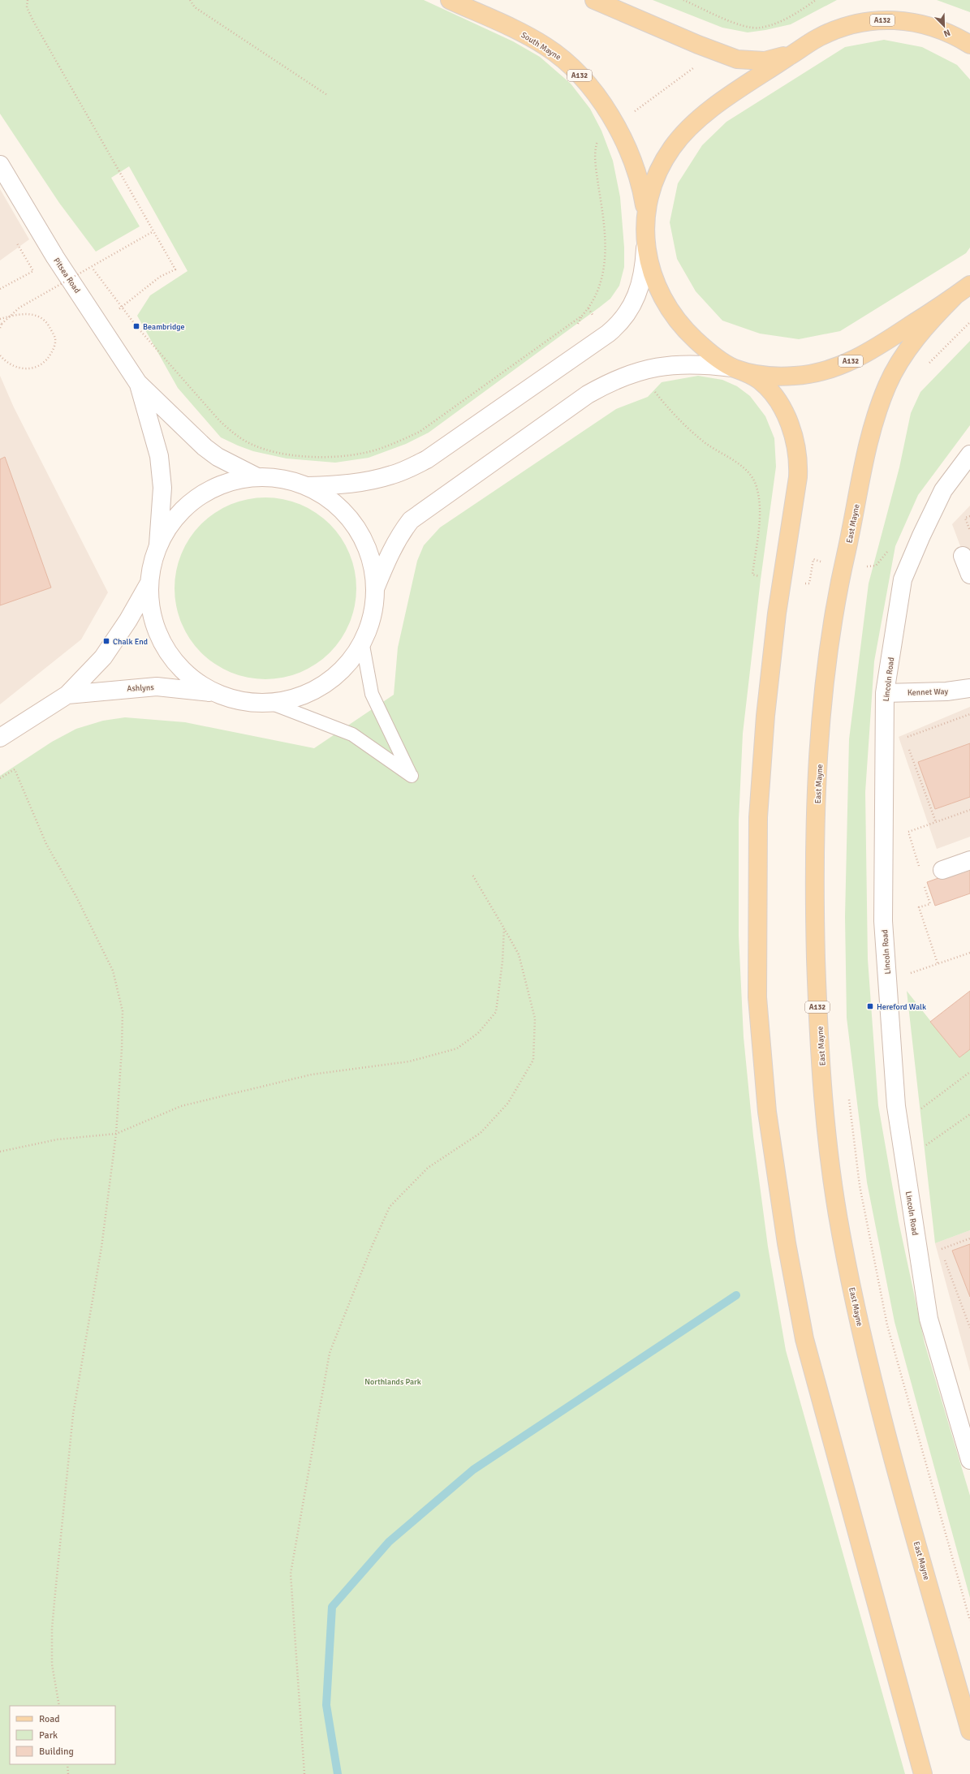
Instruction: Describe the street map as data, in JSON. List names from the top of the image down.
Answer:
{
  "streets": {
    "main road": ["A132", "South Mayne", "East Mayne"],
    "street": [
      "Pitsea Road",
      "Lincoln Road",
      "Ashlyns",
      "Kennet Way"
    ]
  },
  "crossings": [
    ["A132", "South Mayne"],
    ["A132", "East Mayne"],
    ["Lincoln Road", "Kennet Way"]
  ],
  "parks": ["Northlands Park"],
  "places": {
    "transit": ["Beambridge", "Chalk End", "Hereford Walk"]
  },
  "legend": ["Road", "Park", "Building"],
  "north": "bottom right"
}
